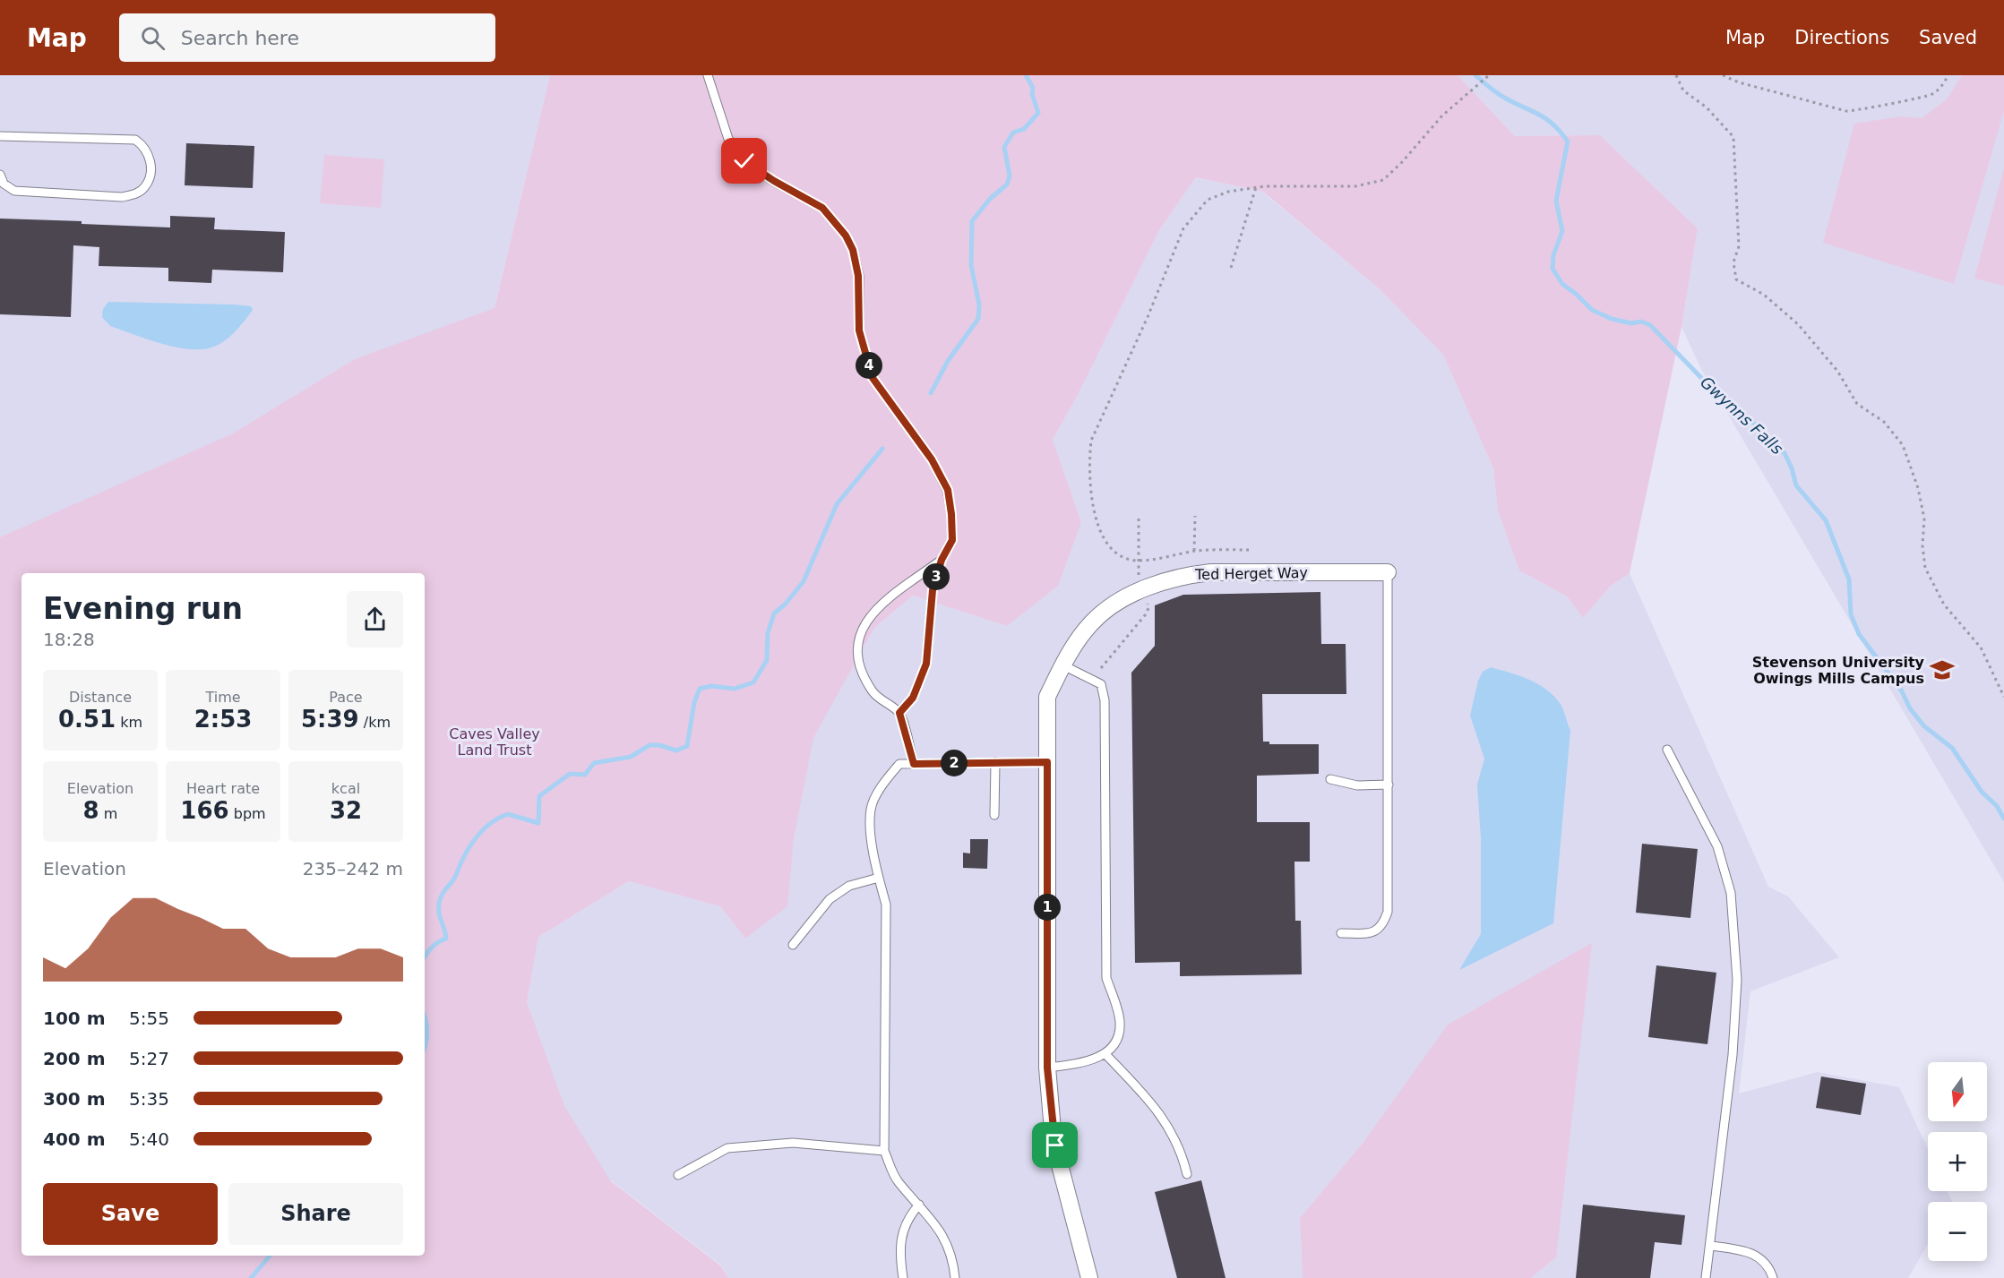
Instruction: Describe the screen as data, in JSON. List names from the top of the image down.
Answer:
{
  "streets": {
    "street": ["Ted Herget Way"]
  },
  "water": ["Gwynns Falls"],
  "parks": ["Caves Valley Land Trust"],
  "places": {
    "school or university": ["Stevenson University Owings Mills Campus"]
  },
  "north": "bottom",
  "page": {
    "header": "Map",
    "search": "Search here",
    "nav": ["Map", "Directions", "Saved"],
    "pins": [
      "4",
      "3",
      "2",
      "1"
    ],
    "heading": ["Evening run", "18:28"],
    "stats": [
      ["Distance", "0.51 km"],
      ["Time", "2:53"],
      ["Pace", "5:39 /km"],
      ["Elevation", "8 m"],
      ["Heart rate", "166 bpm"],
      ["kcal", "32"]
    ],
    "chart": ["Elevation", "235–242 m"],
    "list": [
      {
        "name": "100 m",
        "note": "5:55"
      },
      {
        "name": "200 m",
        "note": "5:27"
      },
      {
        "name": "300 m",
        "note": "5:35"
      },
      {
        "name": "400 m",
        "note": "5:40"
      }
    ],
    "map_buttons": ["+", "−"],
    "buttons": ["Save", "Share"]
  }
}
